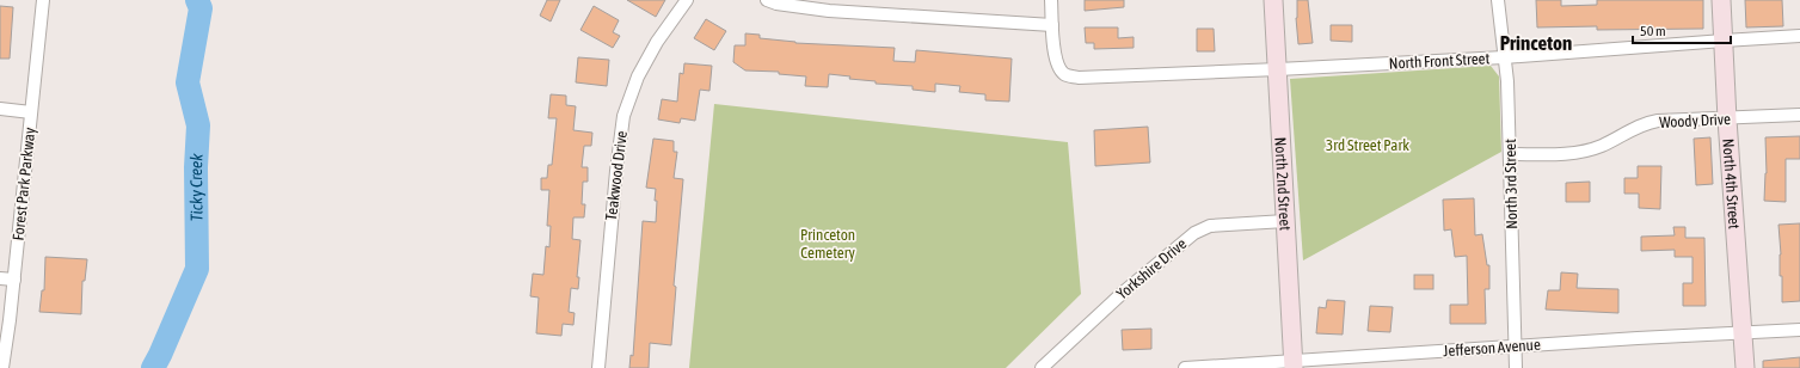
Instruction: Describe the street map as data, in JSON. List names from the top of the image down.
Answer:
{
  "streets": {
    "main road": ["North 2nd Street", "North 4th Street"],
    "street": [
      "North Front Street",
      "Woody Drive",
      "Teakwood Drive",
      "Forest Park Parkway",
      "North 3rd Street",
      "Yorkshire Drive",
      "Jefferson Avenue"
    ]
  },
  "crossings": [
    ["North Front Street", "North 2nd Street"],
    ["North Front Street", "North 3rd Street"],
    ["North Front Street", "North 4th Street"],
    ["Woody Drive", "North 3rd Street"],
    ["Woody Drive", "North 4th Street"],
    ["North 2nd Street", "Yorkshire Drive"],
    ["North 2nd Street", "Jefferson Avenue"],
    ["North 3rd Street", "Jefferson Avenue"],
    ["North 4th Street", "Jefferson Avenue"]
  ],
  "districts": ["Princeton"],
  "water": ["Ticky Creek"],
  "parks": ["3rd Street Park", "Princeton Cemetery"],
  "scale_bar": "50 m"
}
